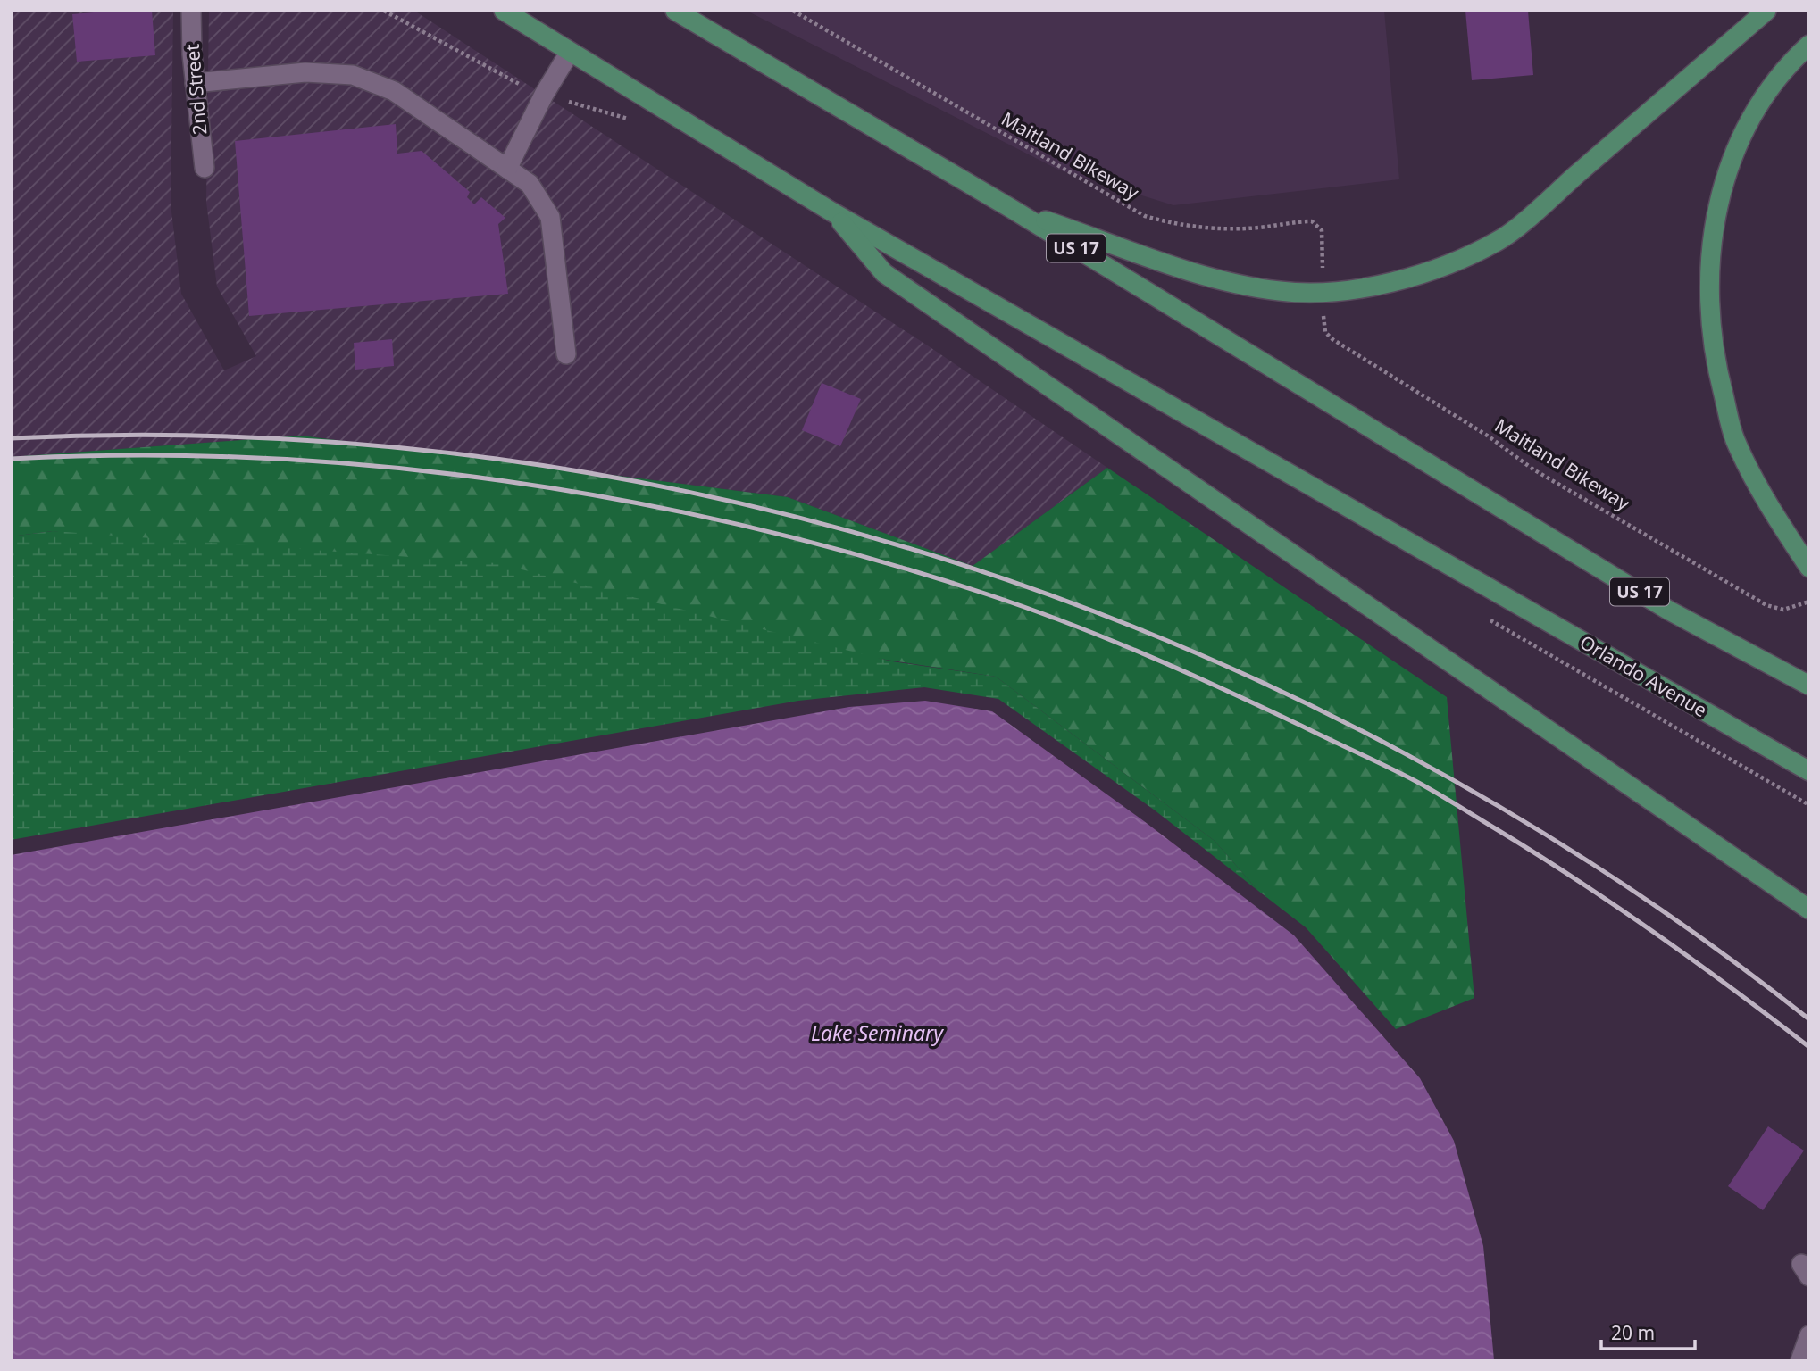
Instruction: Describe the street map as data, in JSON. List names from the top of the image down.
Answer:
{
  "streets": {
    "main road": ["US 17", "Orlando Avenue"],
    "street": ["2nd Street"],
    "path": ["Maitland Bikeway"]
  },
  "water": ["Lake Seminary"],
  "scale_bar": "20 m"
}
